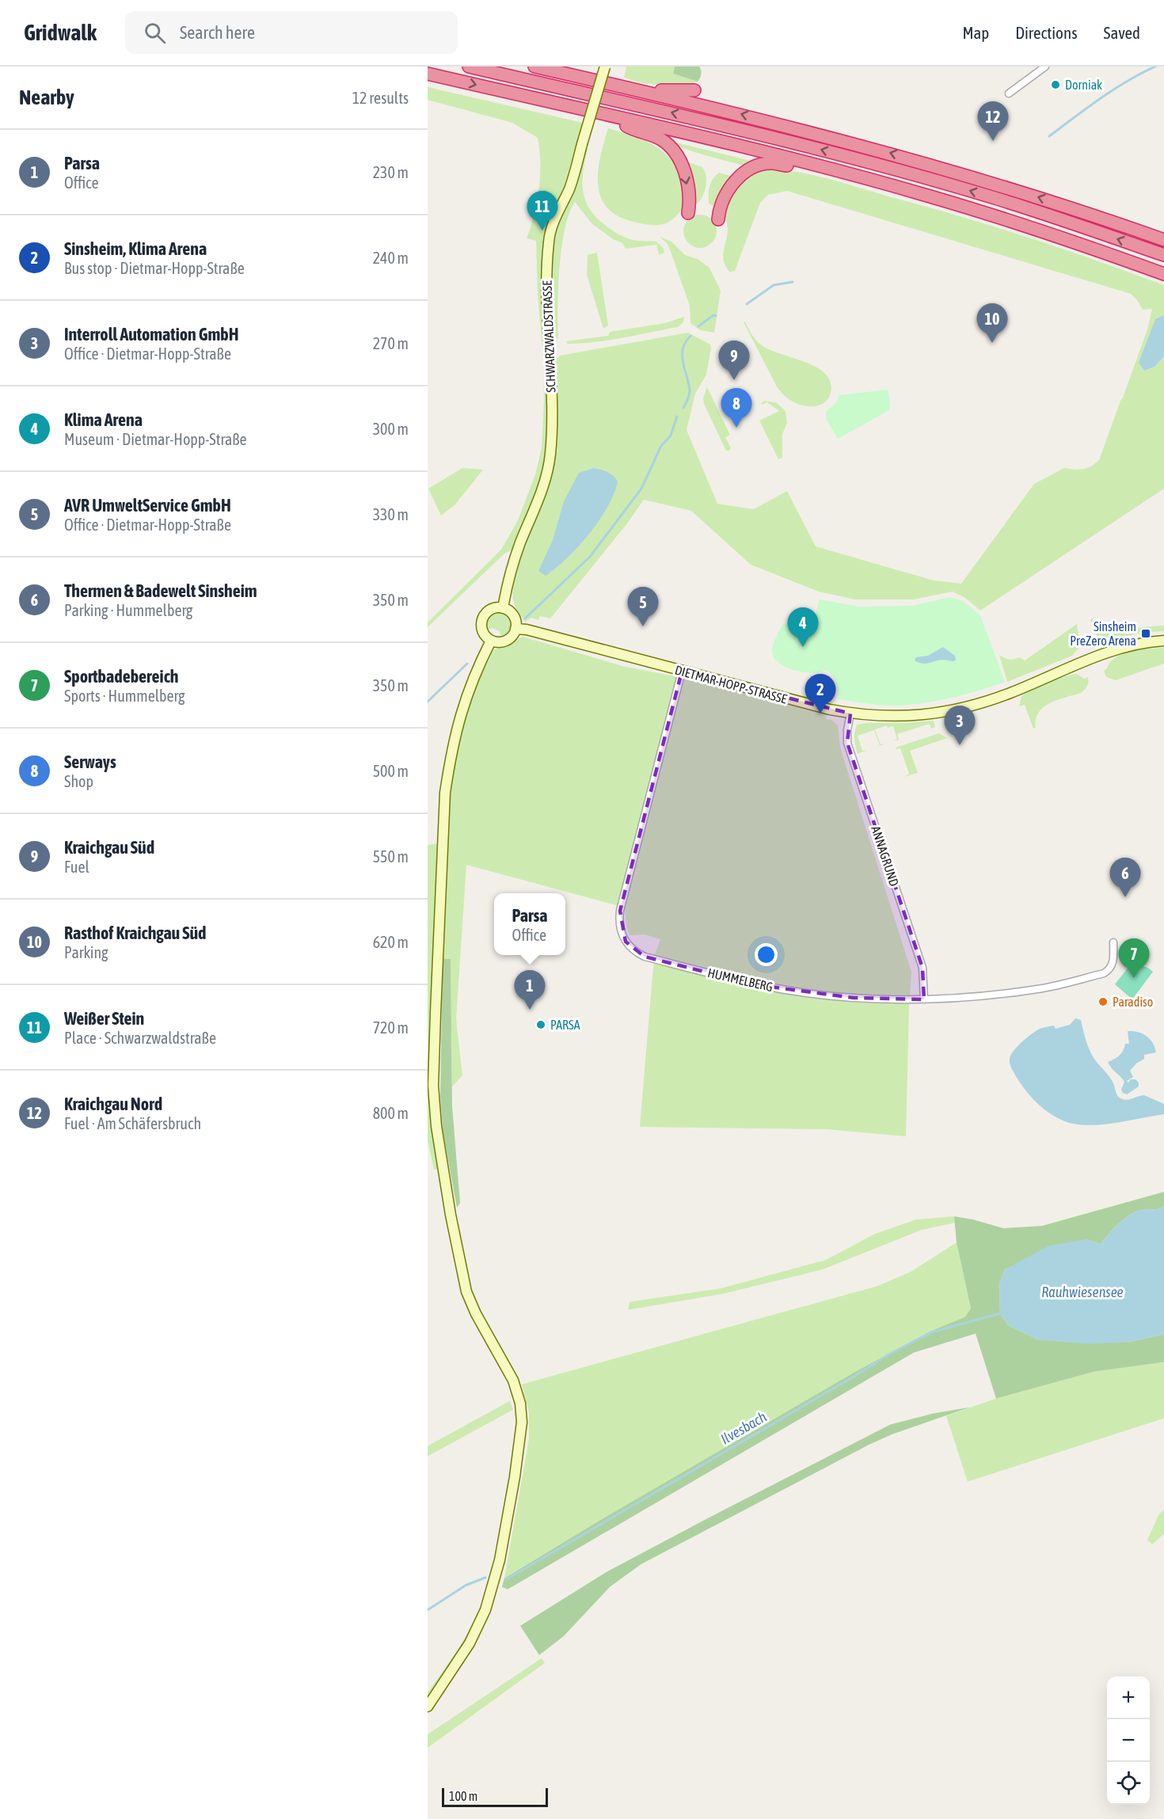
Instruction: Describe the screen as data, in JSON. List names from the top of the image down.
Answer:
{
  "streets": {
    "main road": ["SCHWARZWALDSTRASSE", "DIETMAR-HOPP-STRASSE"],
    "street": ["ANNAGRUND", "HUMMELBERG"]
  },
  "crossings": [
    ["SCHWARZWALDSTRASSE", "DIETMAR-HOPP-STRASSE"],
    ["DIETMAR-HOPP-STRASSE", "ANNAGRUND"],
    ["DIETMAR-HOPP-STRASSE", "HUMMELBERG"],
    ["ANNAGRUND", "HUMMELBERG"]
  ],
  "water": ["Rauhwiesensee", "Ilvesbach"],
  "places": {
    "other": ["Dorniak", "Paradiso", "PARSA"],
    "transit": ["Sinsheim PreZero Arena"]
  },
  "scale_bar": "100 m",
  "page": {
    "header": "Gridwalk",
    "search": "Search here",
    "nav": ["Map", "Directions", "Saved"],
    "heading": ["Nearby", "12 results"],
    "pins": [
      "12",
      "11",
      "10",
      "9",
      "8",
      "5",
      "4",
      "2",
      "3",
      "6",
      "7",
      "1"
    ],
    "list": [
      {
        "mark": "1",
        "name": "Parsa",
        "note": "Office",
        "value": "230 m"
      },
      {
        "mark": "2",
        "name": "Sinsheim, Klima Arena",
        "note": "Bus stop · Dietmar-Hopp-Straße",
        "value": "240 m"
      },
      {
        "mark": "3",
        "name": "Interroll Automation GmbH",
        "note": "Office · Dietmar-Hopp-Straße",
        "value": "270 m"
      },
      {
        "mark": "4",
        "name": "Klima Arena",
        "note": "Museum · Dietmar-Hopp-Straße",
        "value": "300 m"
      },
      {
        "mark": "5",
        "name": "AVR UmweltService GmbH",
        "note": "Office · Dietmar-Hopp-Straße",
        "value": "330 m"
      },
      {
        "mark": "6",
        "name": "Thermen & Badewelt Sinsheim",
        "note": "Parking · Hummelberg",
        "value": "350 m"
      },
      {
        "mark": "7",
        "name": "Sportbadebereich",
        "note": "Sports · Hummelberg",
        "value": "350 m"
      },
      {
        "mark": "8",
        "name": "Serways",
        "note": "Shop",
        "value": "500 m"
      },
      {
        "mark": "9",
        "name": "Kraichgau Süd",
        "note": "Fuel",
        "value": "550 m"
      },
      {
        "mark": "10",
        "name": "Rasthof Kraichgau Süd",
        "note": "Parking",
        "value": "620 m"
      },
      {
        "mark": "11",
        "name": "Weißer Stein",
        "note": "Place · Schwarzwaldstraße",
        "value": "720 m"
      },
      {
        "mark": "12",
        "name": "Kraichgau Nord",
        "note": "Fuel · Am Schäfersbruch",
        "value": "800 m"
      }
    ],
    "popup": ["Parsa", "Office"],
    "map_buttons": ["+", "−"],
    "scale": "100 m"
  }
}
